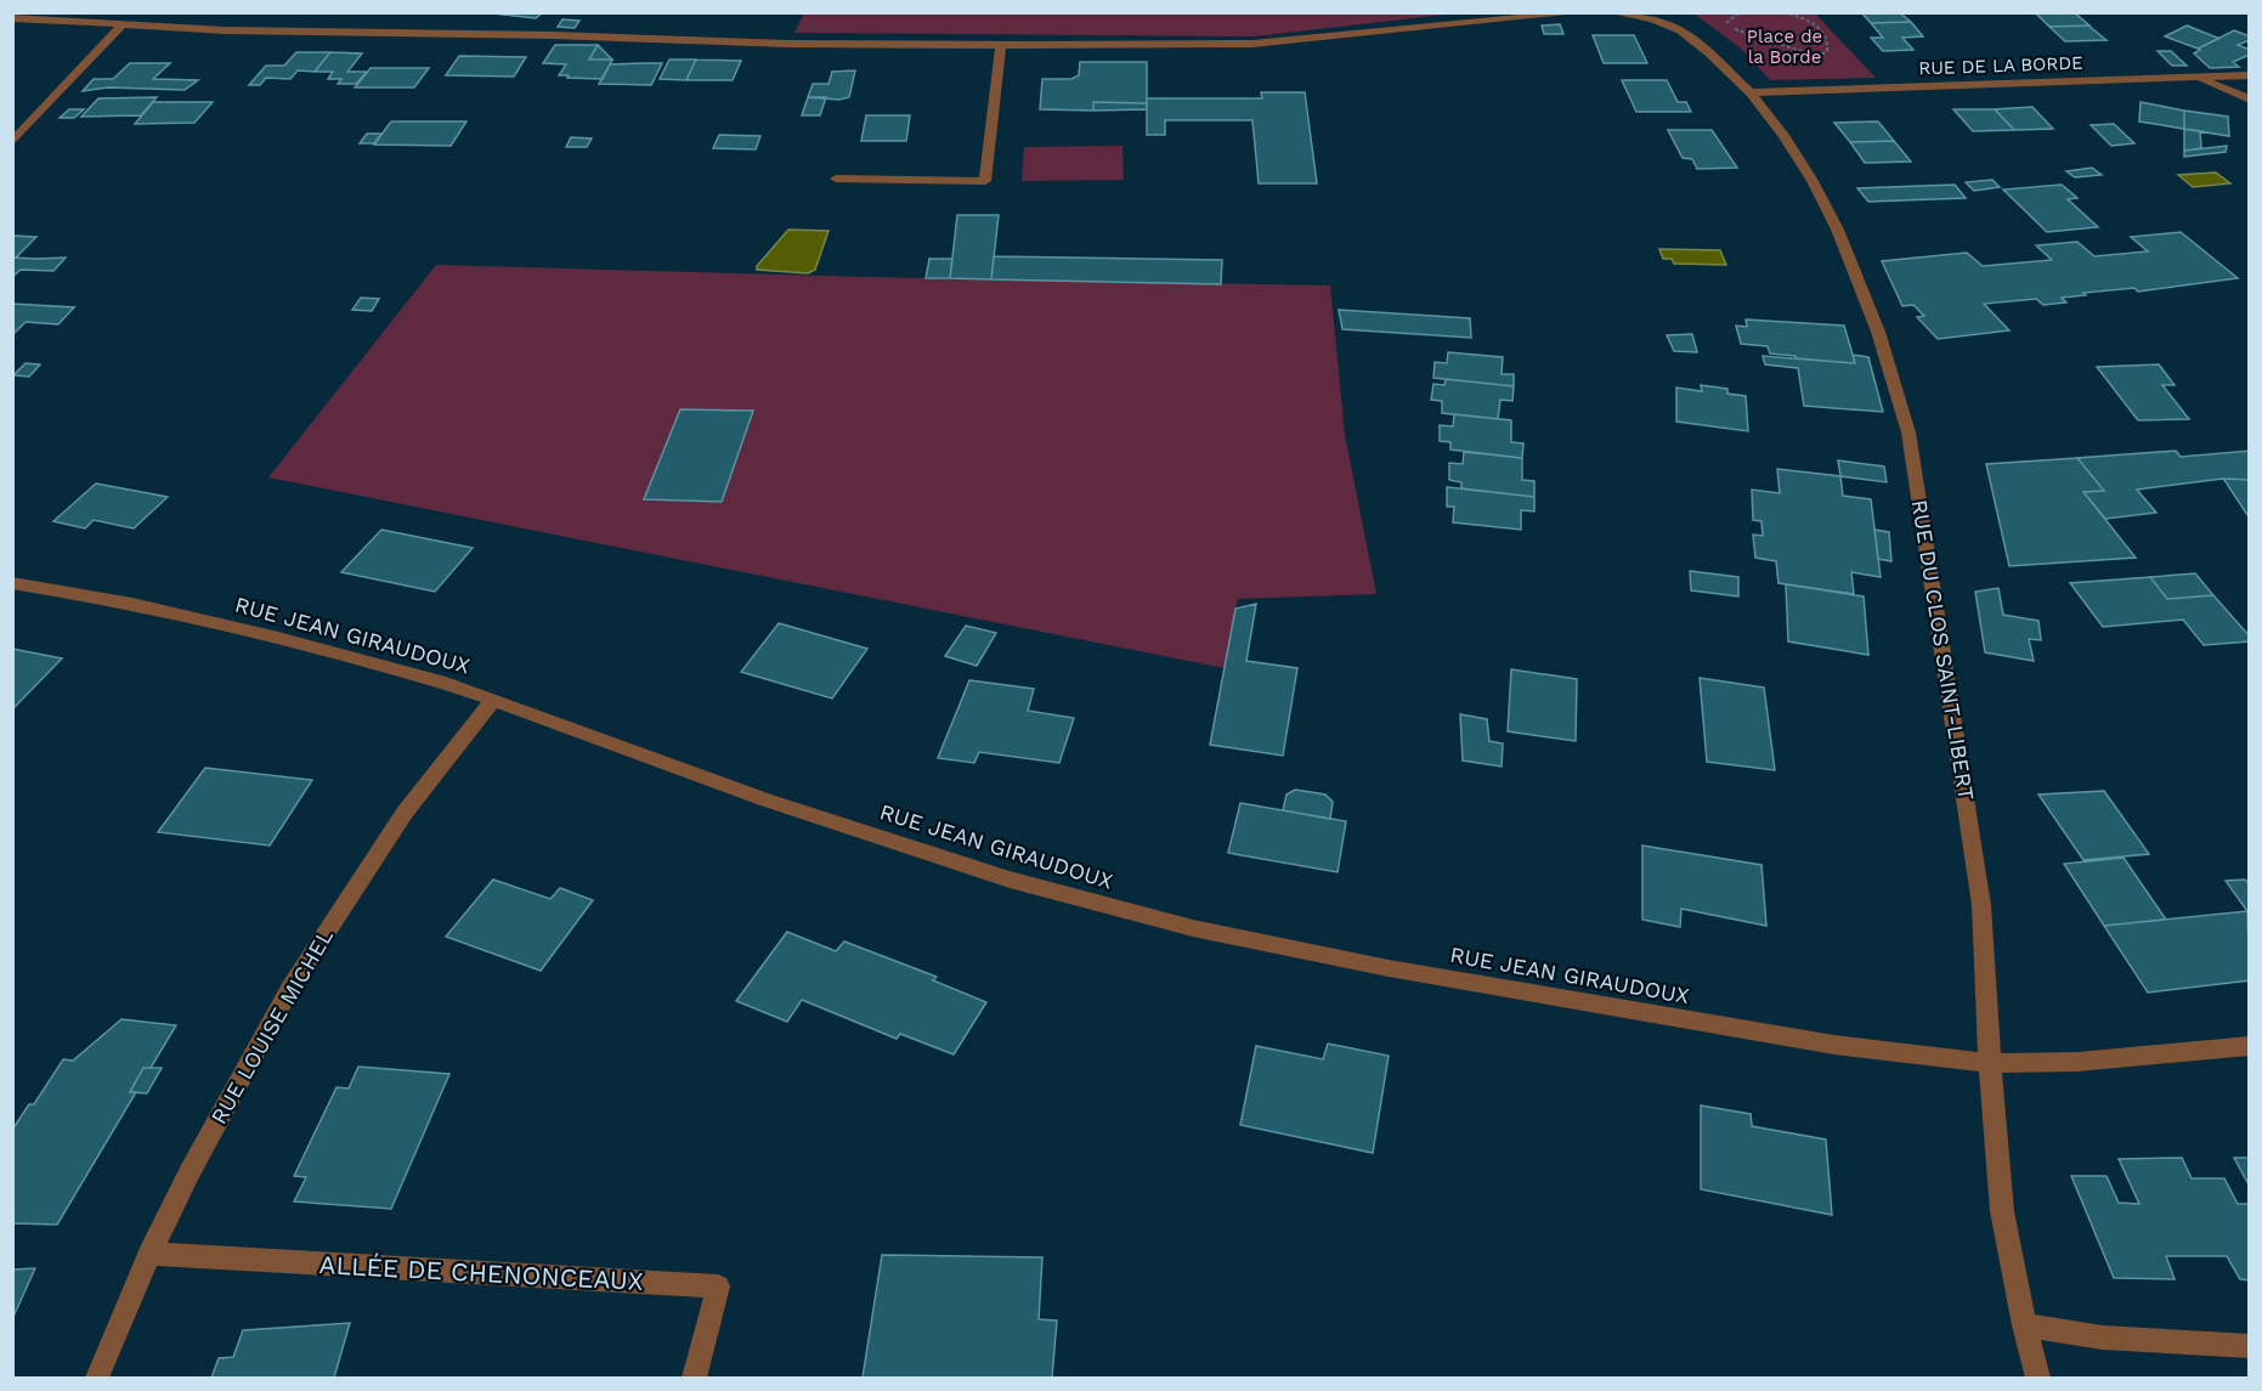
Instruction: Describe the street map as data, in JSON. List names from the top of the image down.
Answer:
{
  "streets": {
    "street": [
      "RUE DE LA BORDE",
      "RUE JEAN GIRAUDOUX",
      "RUE DU CLOS SAINT-LIBERT",
      "RUE LOUISE MICHEL",
      "ALLÉE DE CHENONCEAUX"
    ]
  },
  "crossings": [
    ["RUE DE LA BORDE", "RUE DU CLOS SAINT-LIBERT"],
    ["RUE JEAN GIRAUDOUX", "RUE DU CLOS SAINT-LIBERT"],
    ["RUE JEAN GIRAUDOUX", "RUE LOUISE MICHEL"],
    ["RUE LOUISE MICHEL", "ALLÉE DE CHENONCEAUX"]
  ],
  "parks": ["Place de la Borde"]
}
